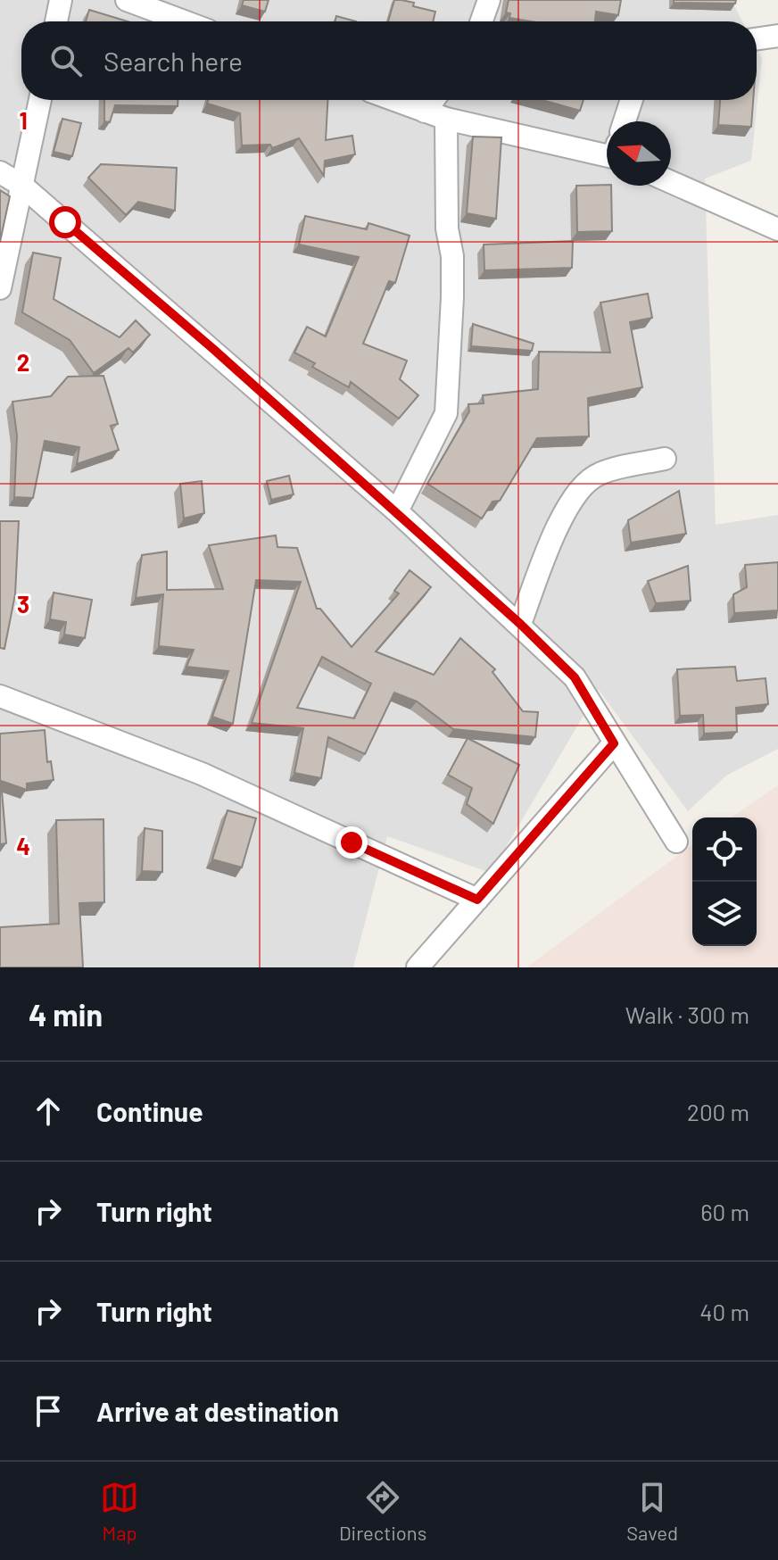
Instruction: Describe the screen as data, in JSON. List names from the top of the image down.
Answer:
{
  "north": "left",
  "page": {
    "search": "Search here",
    "heading": ["4 min", "Walk · 300 m"],
    "list": [
      ["Continue", "200 m"],
      ["Turn right", "60 m"],
      ["Turn right", "40 m"],
      "Arrive at destination"
    ],
    "nav": ["Map", "Directions", "Saved"]
  },
  "grid": {
    "rows": [
      "1",
      "2",
      "3",
      "4"
    ]
  }
}
